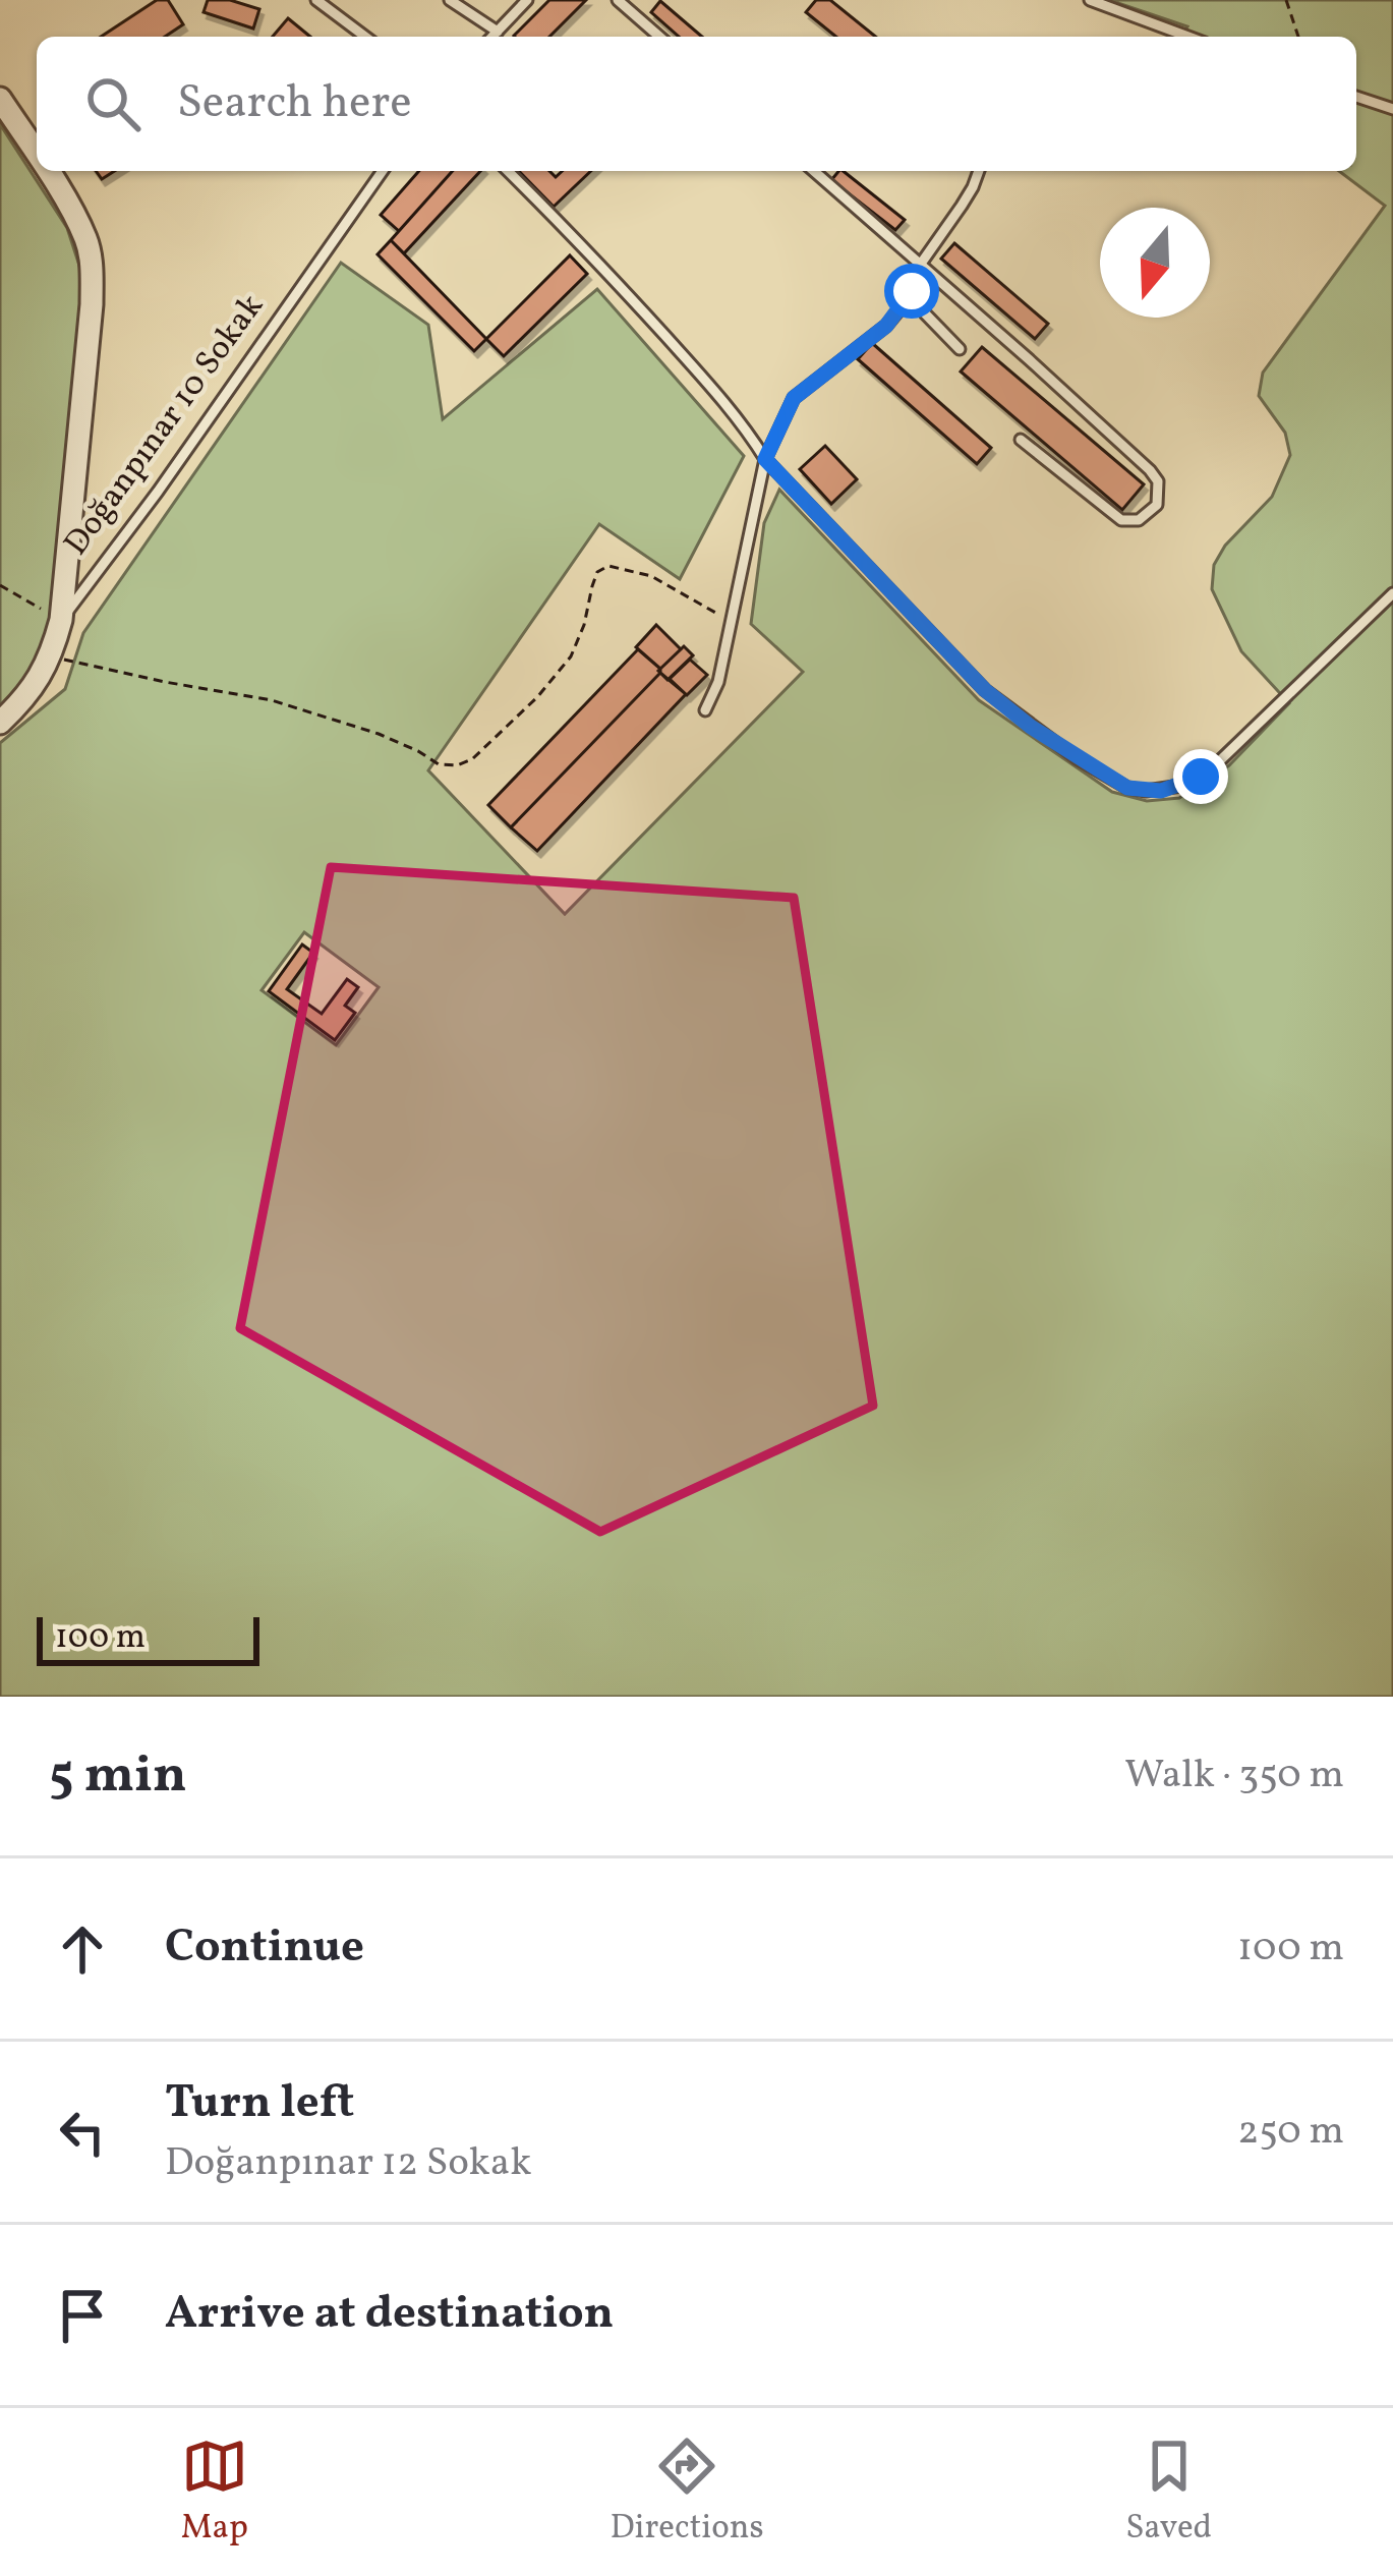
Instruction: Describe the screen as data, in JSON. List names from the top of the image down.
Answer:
{
  "streets": {
    "street": ["Doğanpınar 10 Sokak"]
  },
  "scale_bar": "100 m",
  "north": "bottom",
  "page": {
    "search": "Search here",
    "scale": "100 m",
    "heading": ["5 min", "Walk · 350 m"],
    "list": [
      ["Continue", "100 m"],
      ["Turn left", "Doğanpınar 12 Sokak", "250 m"],
      "Arrive at destination"
    ],
    "nav": ["Map", "Directions", "Saved"]
  }
}
